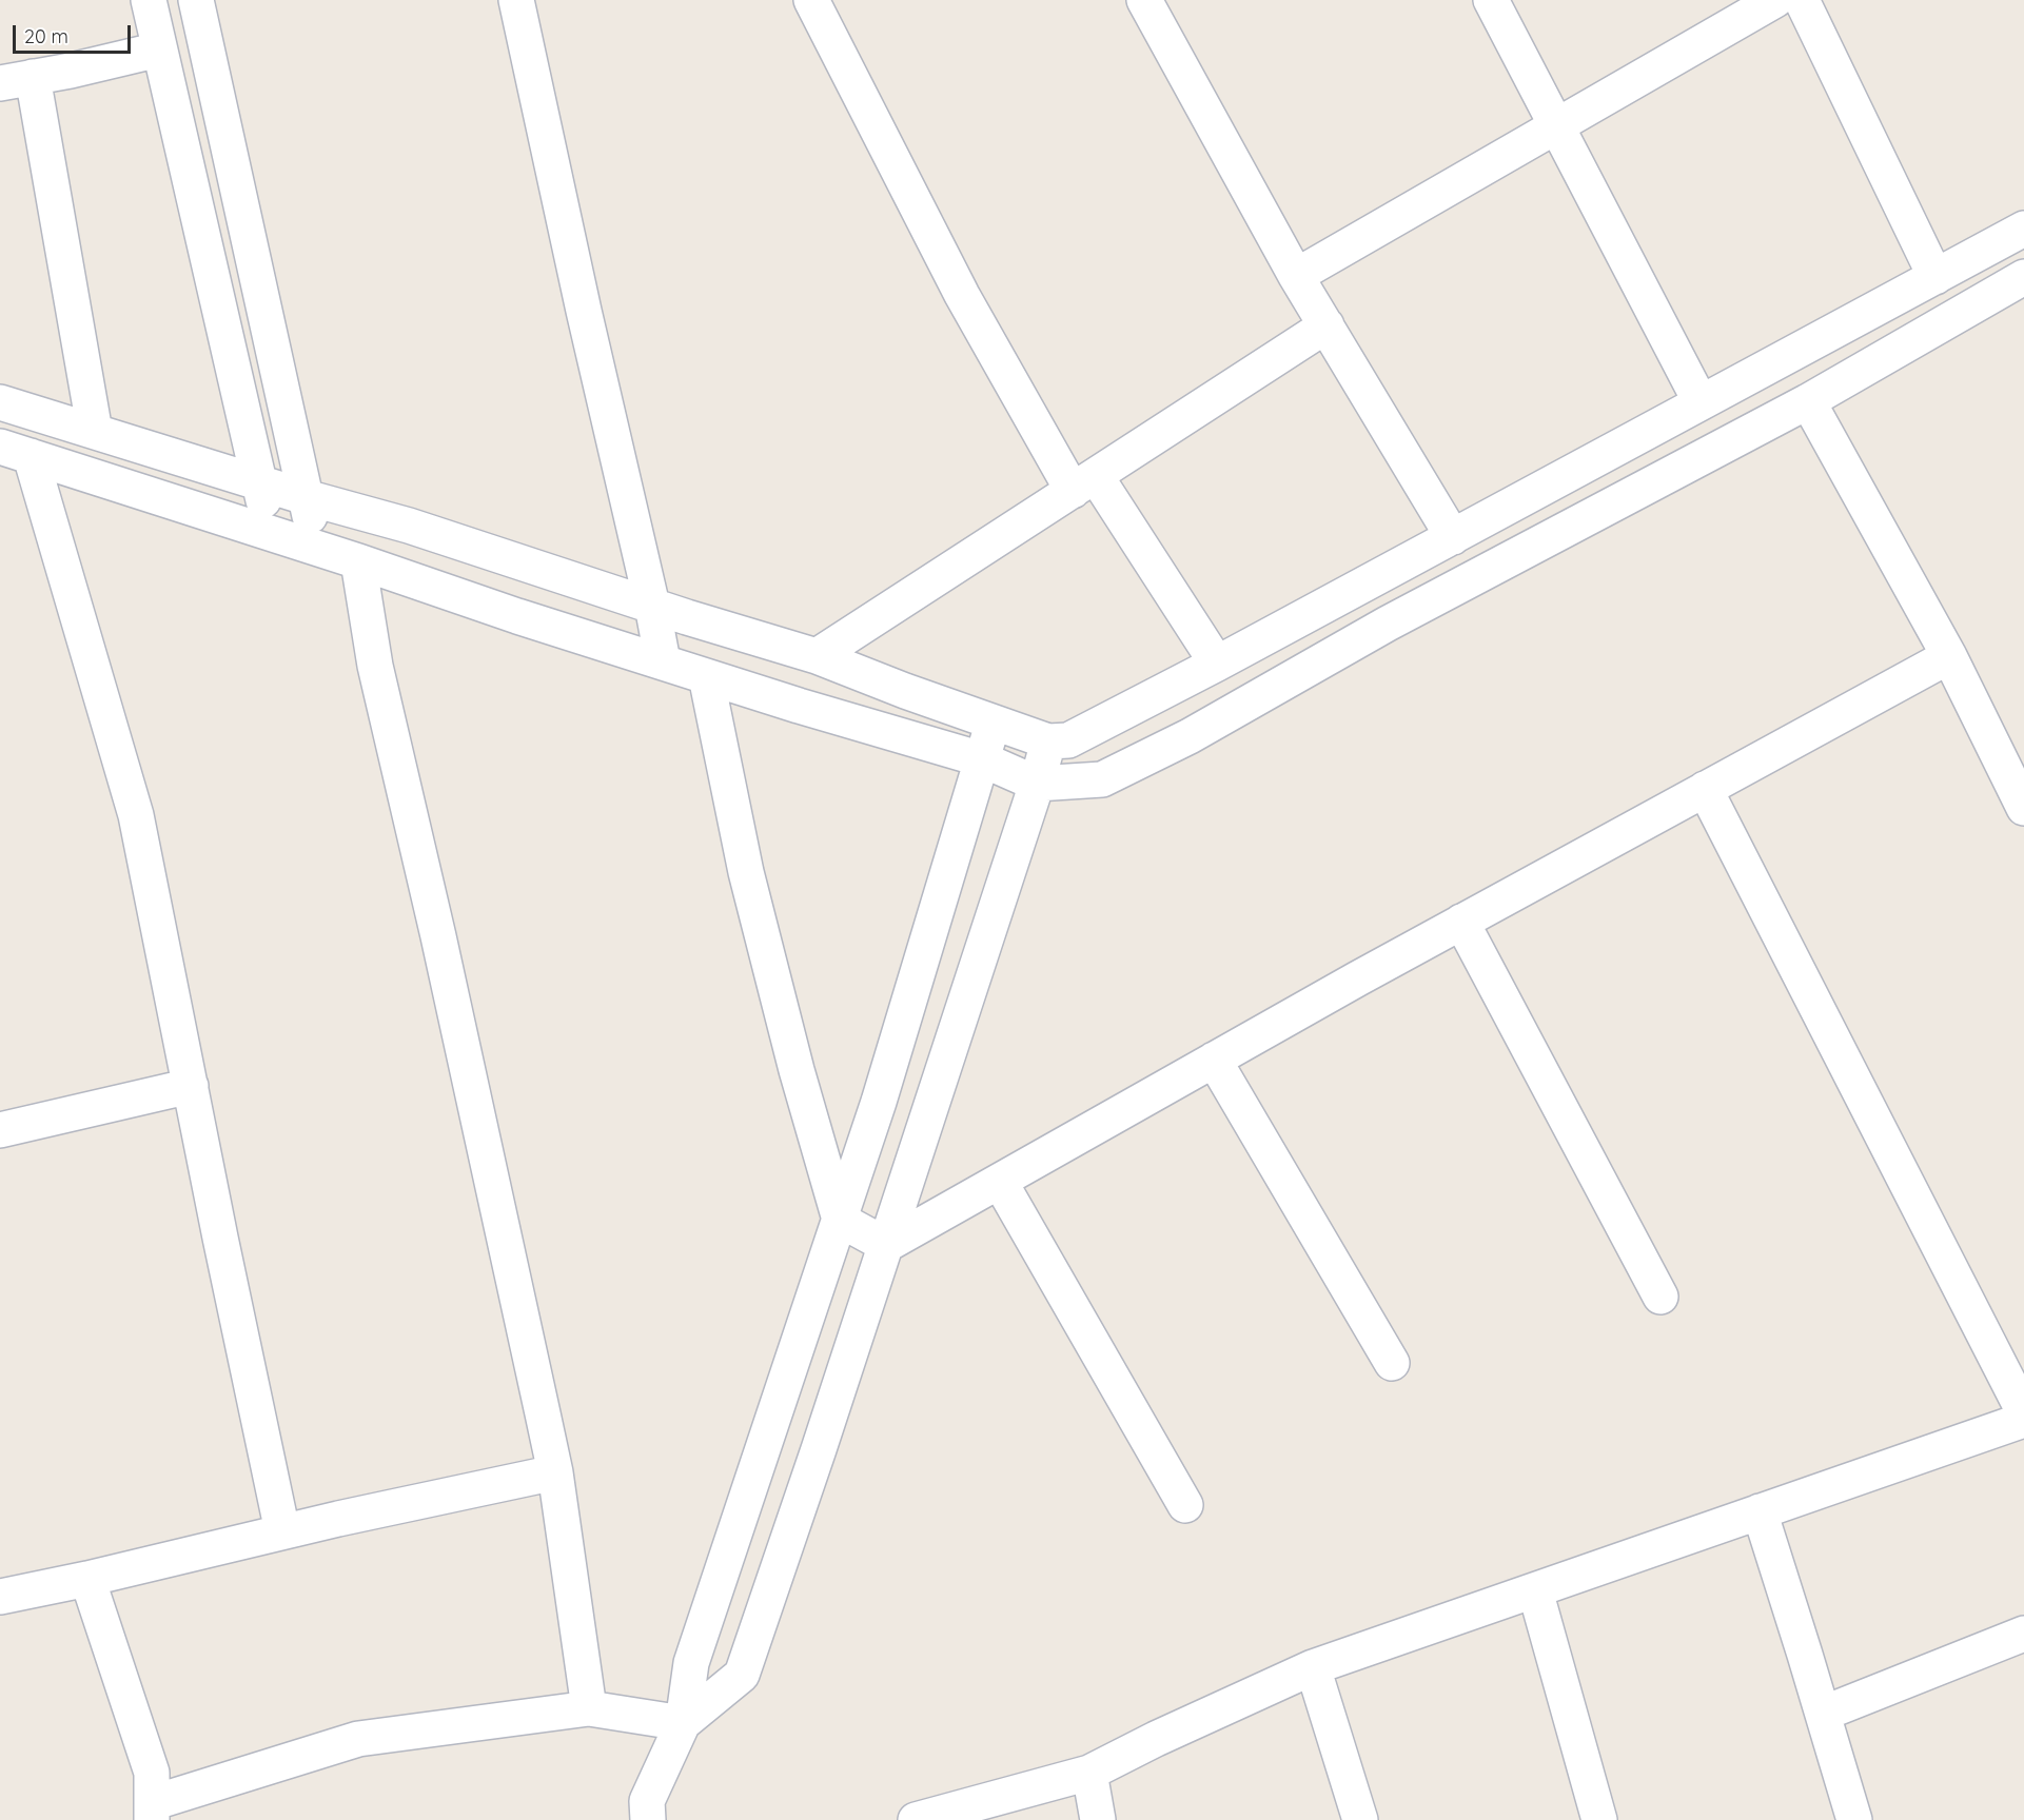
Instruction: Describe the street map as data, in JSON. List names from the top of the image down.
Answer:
{
  "scale_bar": "20 m"
}
